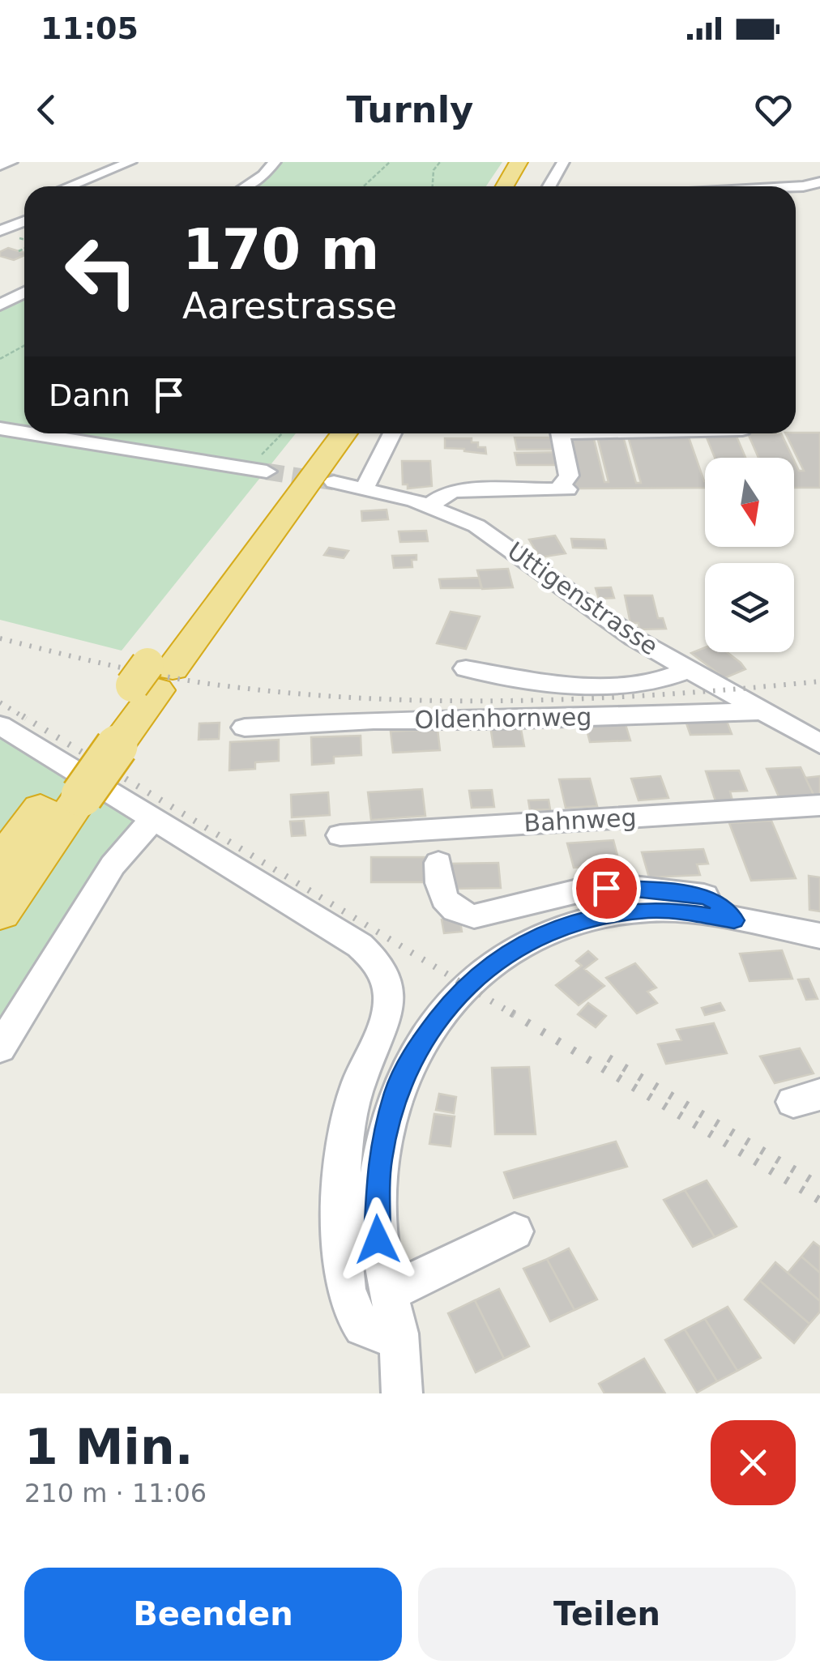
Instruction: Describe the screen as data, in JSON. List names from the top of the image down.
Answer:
{
  "streets": {
    "street": ["Uttigenstrasse", "Oldenhornweg", "Bahnweg"]
  },
  "crossings": [
    ["Uttigenstrasse", "Oldenhornweg"]
  ],
  "north": "bottom",
  "page": {
    "status": "11:05",
    "header": "Turnly",
    "turn": ["170 m", "Aarestrasse"],
    "then": "Dann",
    "heading": ["1 Min.", "210 m · 11:06"],
    "buttons": ["Beenden", "Teilen"]
  }
}
